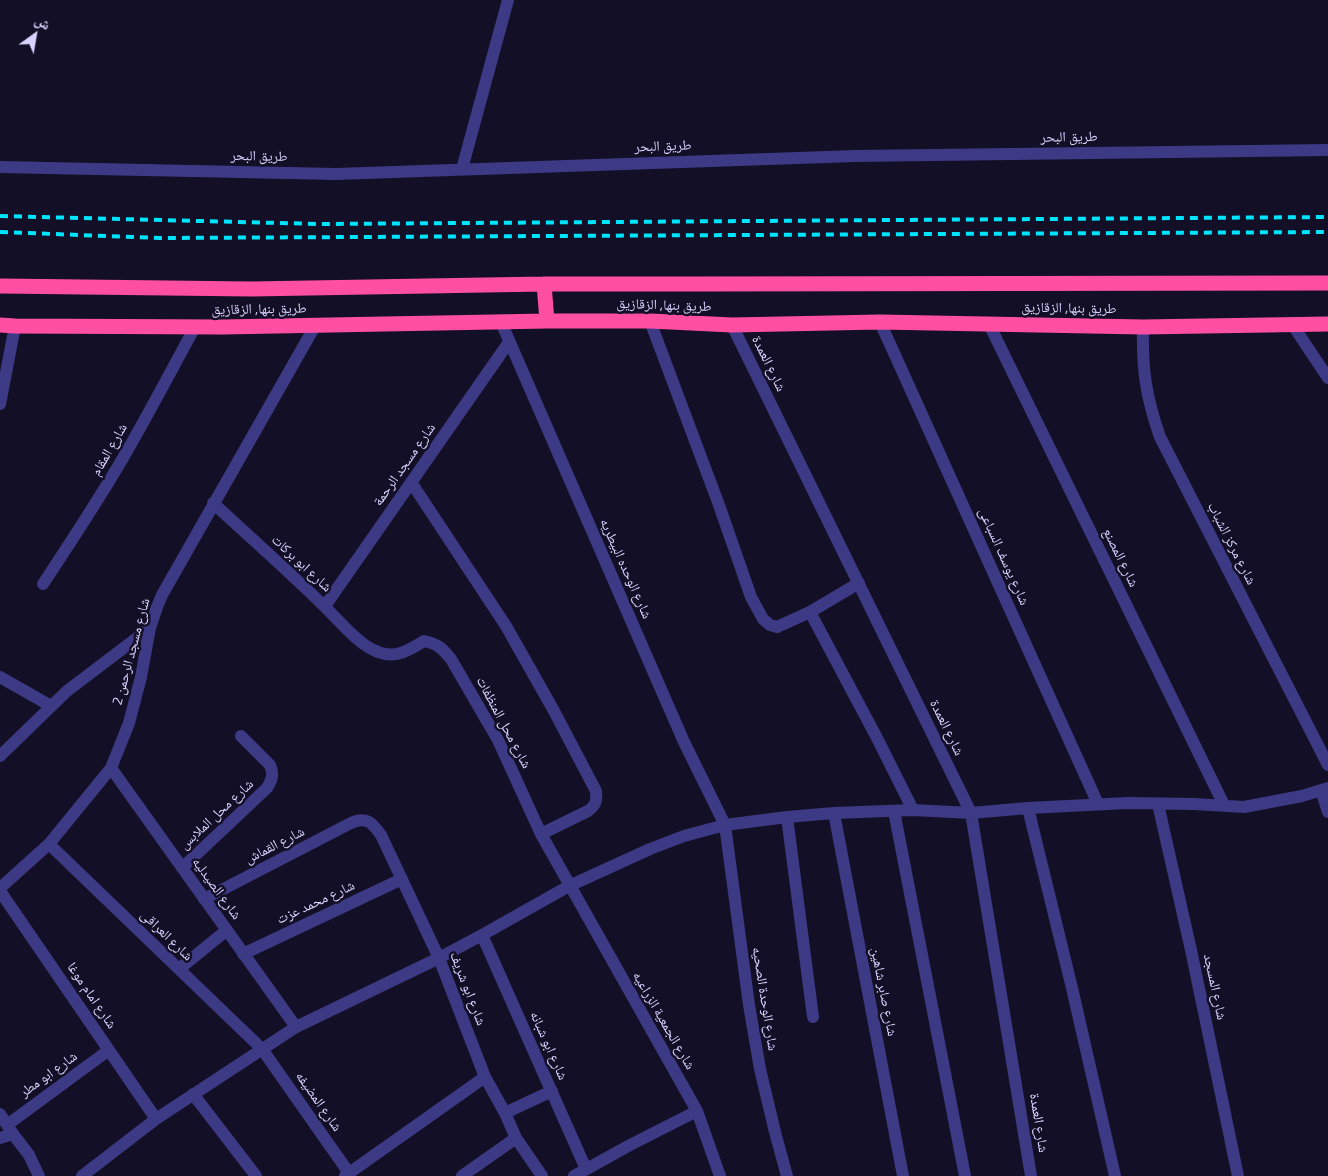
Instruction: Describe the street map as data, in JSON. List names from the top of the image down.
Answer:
{
  "streets": {
    "highway": ["طريق بنها, الزقازيق"],
    "street": [
      "طريق البحر",
      "شارع العمدة",
      "شارع المقام",
      "شارع مسجد الرحمة",
      "شارع مركز الشباب",
      "شارع يوسف السباعى",
      "شارع المصنع",
      "شارع ابو بركات",
      "شارع الوحده البيطريه",
      "شارع مسجد الرحمن 2",
      "شارع محل المنظفات",
      "شارع محل الملابس",
      "شارع القماش",
      "شارع الصيدليه",
      "شارع محمد عزت",
      "شارع العراقى",
      "شارع المسجد",
      "شارع ابو شريف",
      "شارع صابر شاهين",
      "شارع امام موغا",
      "شارع الوحدة الصحيه",
      "شارع الجمعية الزراعيه",
      "شارع ابو شبانه",
      "شارع ابو مطر",
      "شارع المضيفه"
    ]
  },
  "crossings": [
    ["طريق بنها, الزقازيق", "شارع العمدة"],
    ["طريق بنها, الزقازيق", "شارع المقام"],
    ["طريق بنها, الزقازيق", "شارع مركز الشباب"],
    ["طريق بنها, الزقازيق", "شارع يوسف السباعى"],
    ["طريق بنها, الزقازيق", "شارع المصنع"],
    ["طريق بنها, الزقازيق", "شارع الوحده البيطريه"],
    ["طريق بنها, الزقازيق", "شارع مسجد الرحمن 2"],
    ["شارع مسجد الرحمة", "شارع ابو بركات"],
    ["شارع مسجد الرحمة", "شارع الوحده البيطريه"],
    ["شارع ابو بركات", "شارع مسجد الرحمن 2"],
    ["شارع ابو بركات", "شارع محل المنظفات"],
    ["شارع الوحده البيطريه", "شارع الوحدة الصحيه"],
    ["شارع مسجد الرحمن 2", "شارع الصيدليه"],
    ["شارع مسجد الرحمن 2", "شارع العراقى"],
    ["شارع مسجد الرحمن 2", "شارع امام موغا"],
    ["شارع محل المنظفات", "شارع الجمعية الزراعيه"],
    ["شارع محل الملابس", "شارع الصيدليه"],
    ["شارع القماش", "شارع الصيدليه"],
    ["شارع القماش", "شارع ابو شريف"],
    ["شارع الصيدليه", "شارع محمد عزت"],
    ["شارع محمد عزت", "شارع ابو شريف"],
    ["شارع العراقى", "شارع المضيفه"],
    ["شارع امام موغا", "شارع ابو مطر"]
  ],
  "north": "top right"
}
